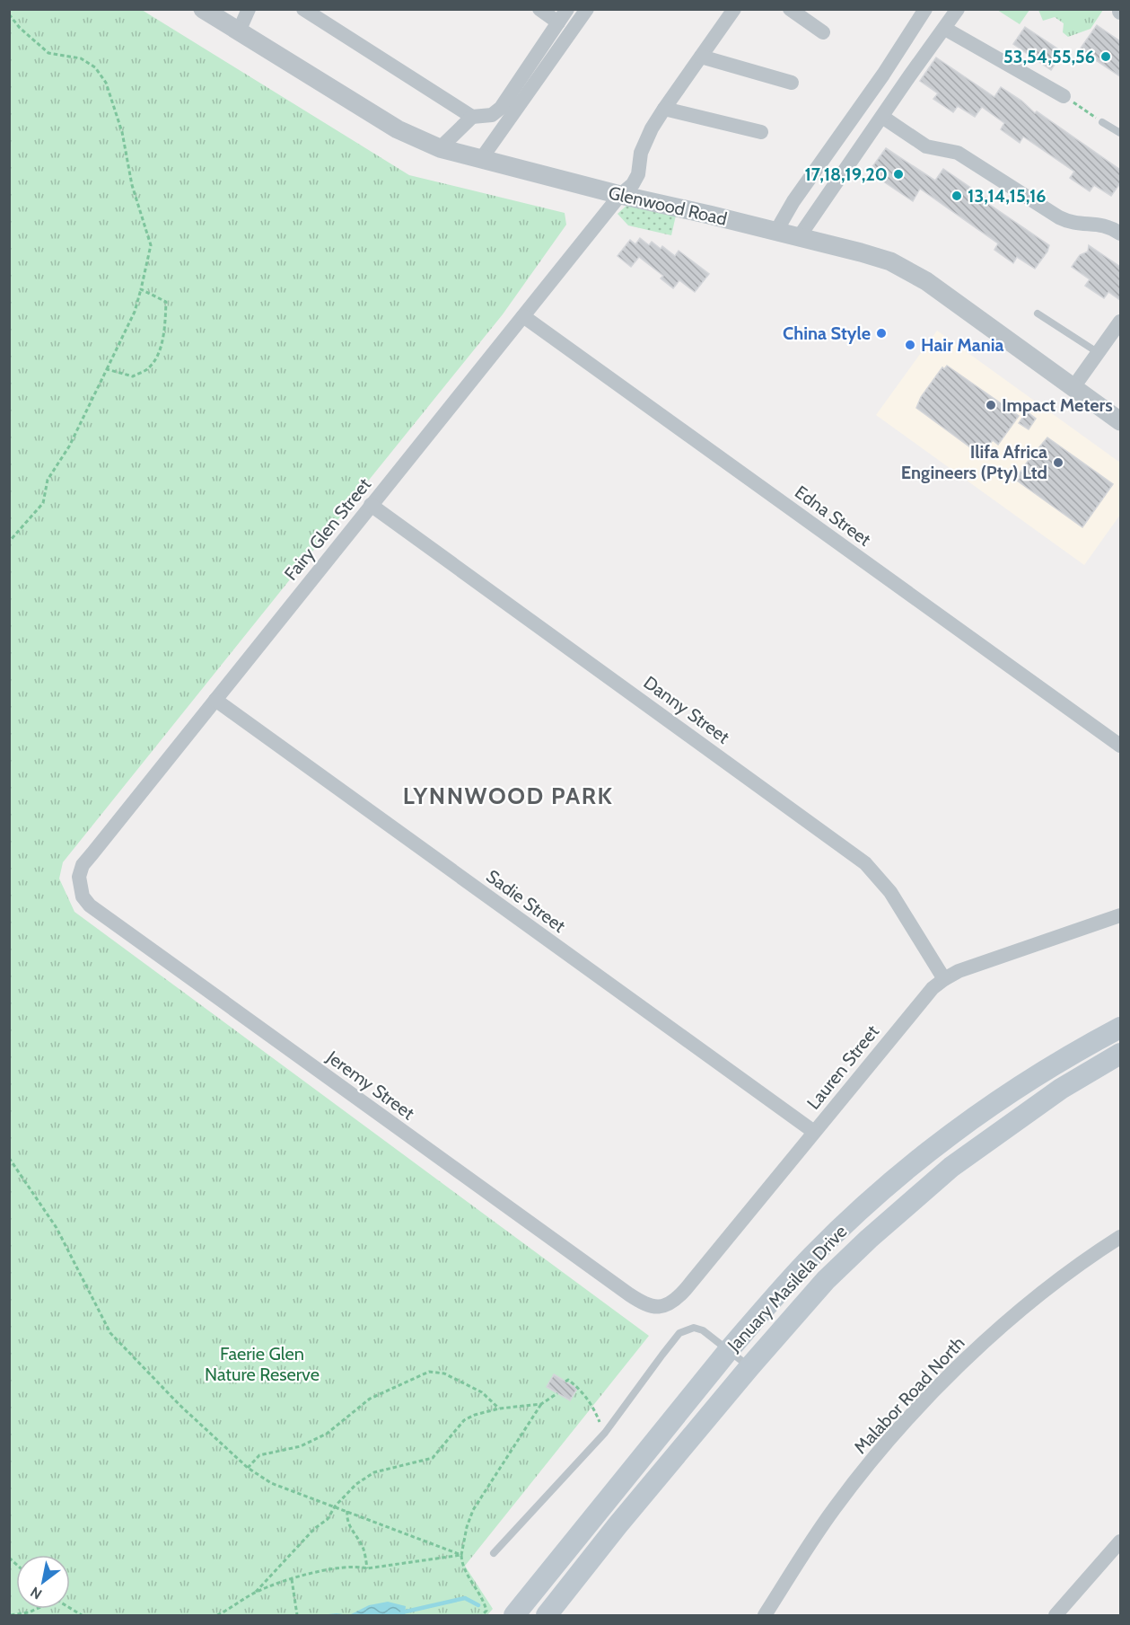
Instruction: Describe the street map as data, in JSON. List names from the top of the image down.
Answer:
{
  "streets": {
    "main road": ["January Masilela Drive"],
    "street": [
      "Glenwood Road",
      "Edna Street",
      "Fairy Glen Street",
      "Danny Street",
      "Sadie Street",
      "Lauren Street",
      "Jeremy Street",
      "Malabor Road North"
    ]
  },
  "crossings": [
    ["Glenwood Road", "Fairy Glen Street"],
    ["Edna Street", "Fairy Glen Street"],
    ["Fairy Glen Street", "Danny Street"],
    ["Fairy Glen Street", "Sadie Street"],
    ["Fairy Glen Street", "Jeremy Street"],
    ["Danny Street", "Lauren Street"],
    ["Sadie Street", "Lauren Street"],
    ["Lauren Street", "Jeremy Street"]
  ],
  "districts": ["LYNNWOOD PARK"],
  "parks": ["Faerie Glen Nature Reserve"],
  "places": [
    "53,54,55,56",
    "17,18,19,20",
    "13,14,15,16",
    "China Style",
    "Hair Mania",
    "Impact Meters",
    "Ilifa Africa Engineers (Pty) Ltd"
  ],
  "north": "bottom left"
}
